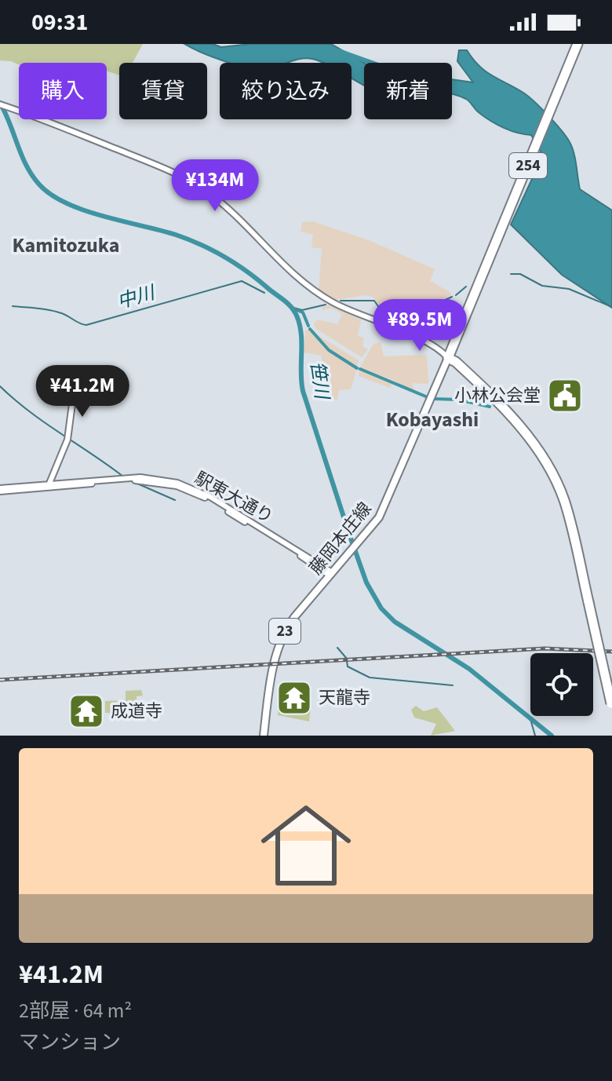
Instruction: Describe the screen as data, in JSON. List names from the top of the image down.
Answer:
{
  "streets": {
    "highway": ["254"],
    "main road": ["藤岡本庄線", "23"],
    "street": ["駅東大通り"]
  },
  "crossings": [
    ["254", "藤岡本庄線"],
    ["駅東大通り", "藤岡本庄線"]
  ],
  "districts": ["Kamitozuka", "Kobayashi"],
  "water": ["中川", "笹川"],
  "places": {
    "public building": ["小林公会堂"],
    "temple": ["天龍寺", "成道寺"]
  },
  "page": {
    "status": "09:31",
    "chip": [
      "購入",
      "賃貸",
      "絞り込み",
      "新着"
    ],
    "price": ["¥134M", "¥89.5M", "¥41.2M"],
    "list": [
      {
        "name": "¥41.2M",
        "note": "2部屋 · 64 m² · マンション"
      }
    ]
  }
}
